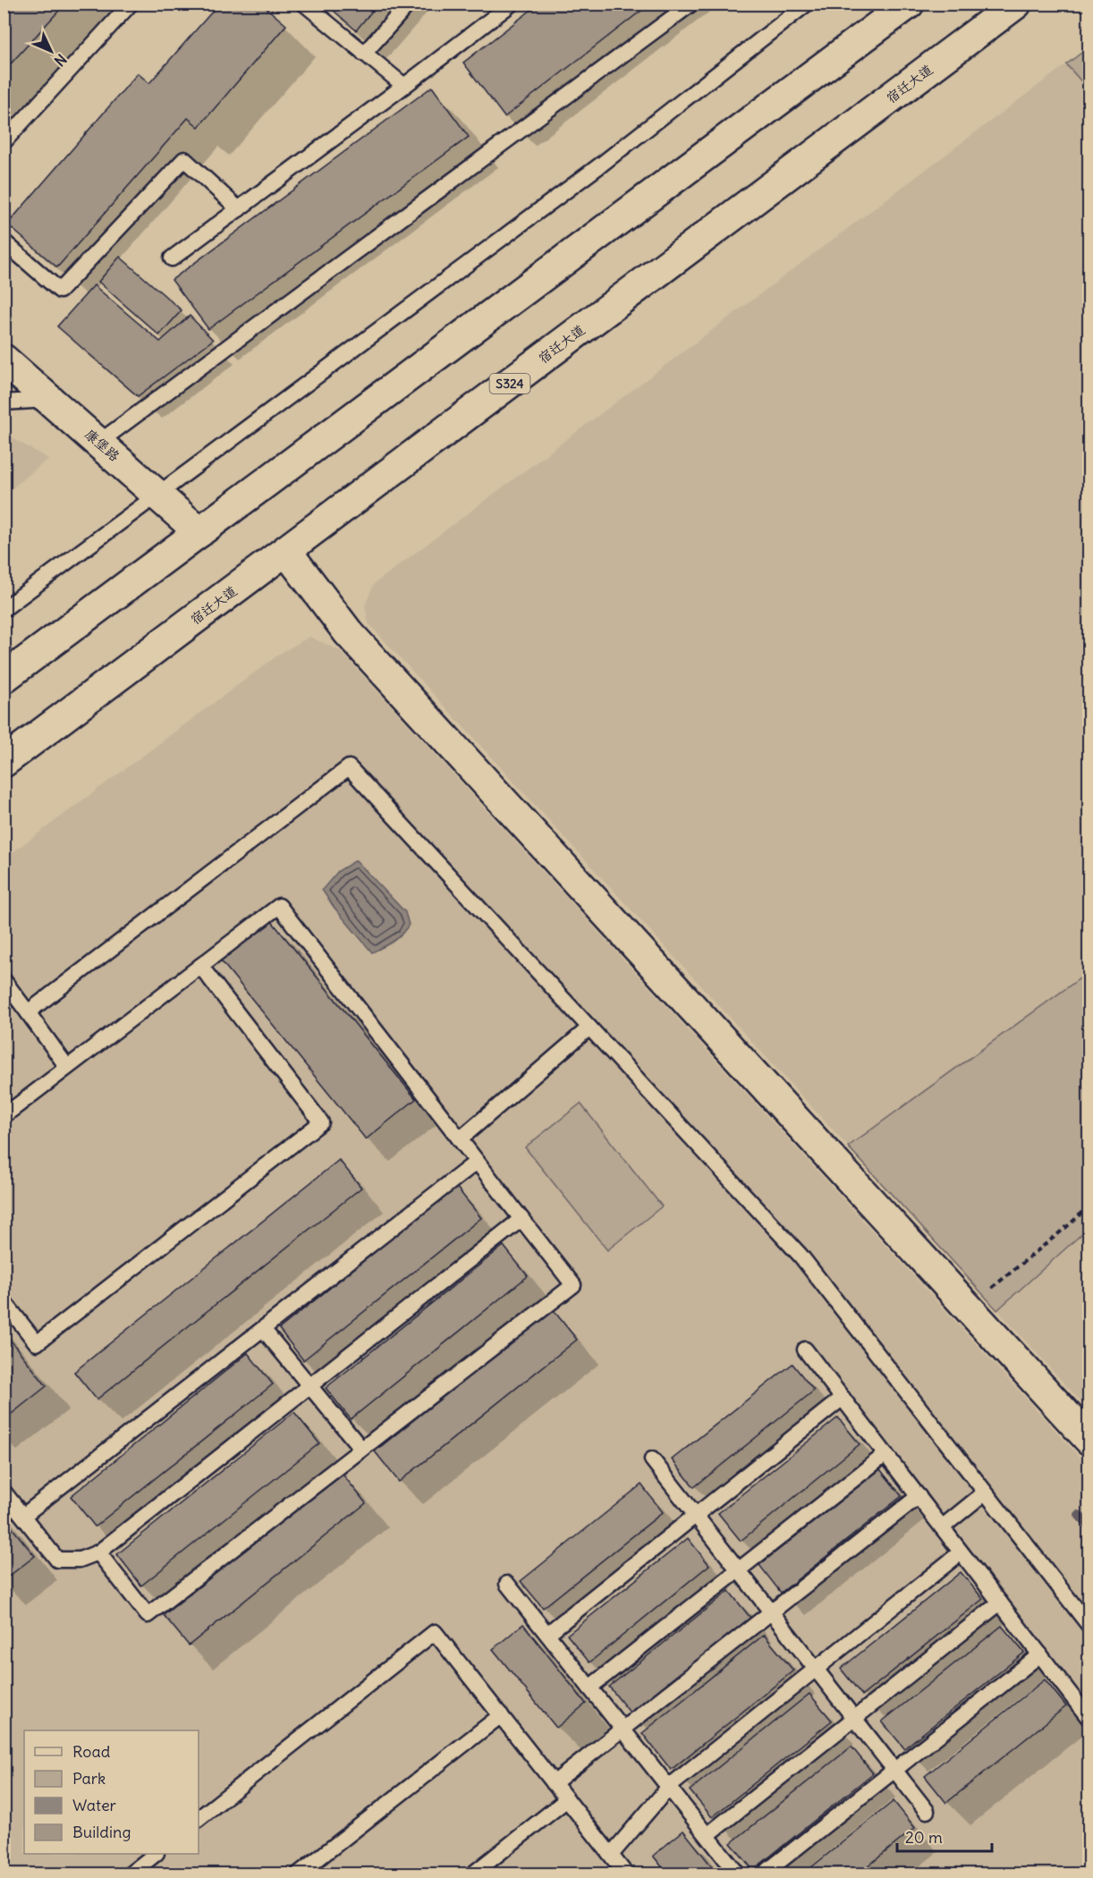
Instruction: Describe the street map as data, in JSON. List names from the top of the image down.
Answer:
{
  "streets": {
    "main road": ["宿迁大道", "S324", "康堡路"]
  },
  "legend": [
    "Road",
    "Park",
    "Water",
    "Building"
  ],
  "scale_bar": "20 m",
  "north": "bottom right"
}
